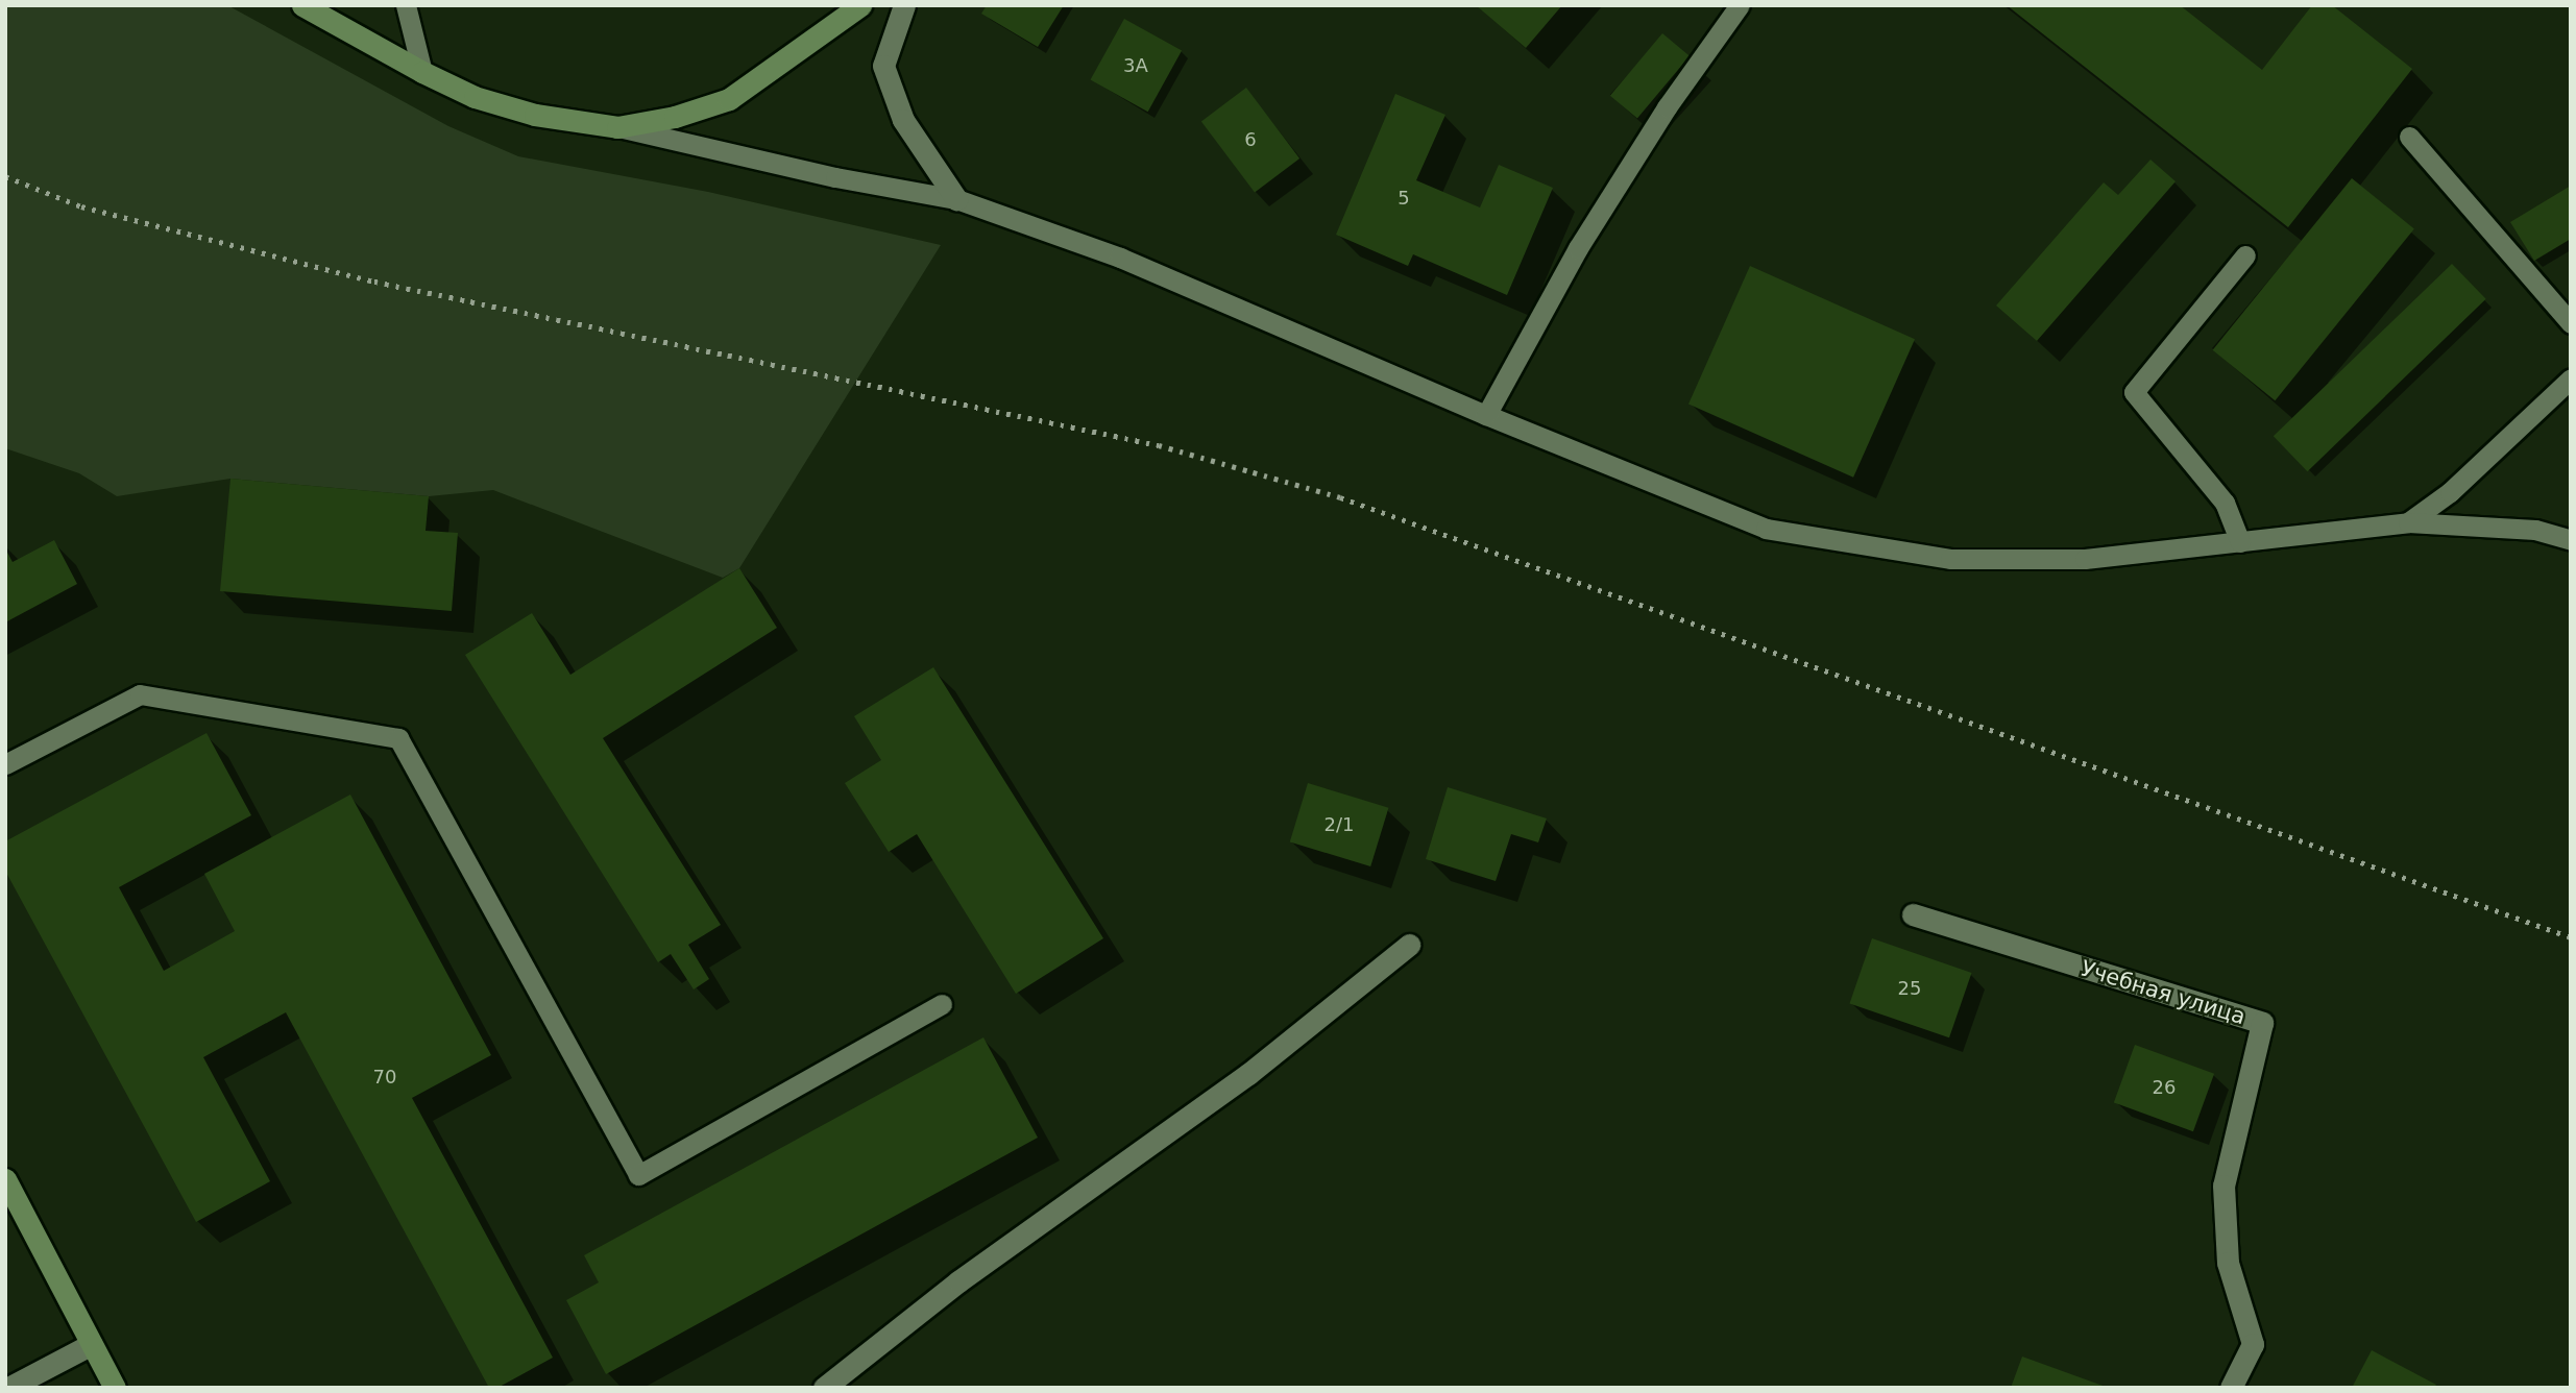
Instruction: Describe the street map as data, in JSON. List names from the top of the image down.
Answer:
{
  "streets": {
    "street": ["Учебная улица"]
  },
  "house_numbers": [
    "3А",
    "6",
    "5",
    "2/1",
    "25",
    "70",
    "26"
  ]
}
